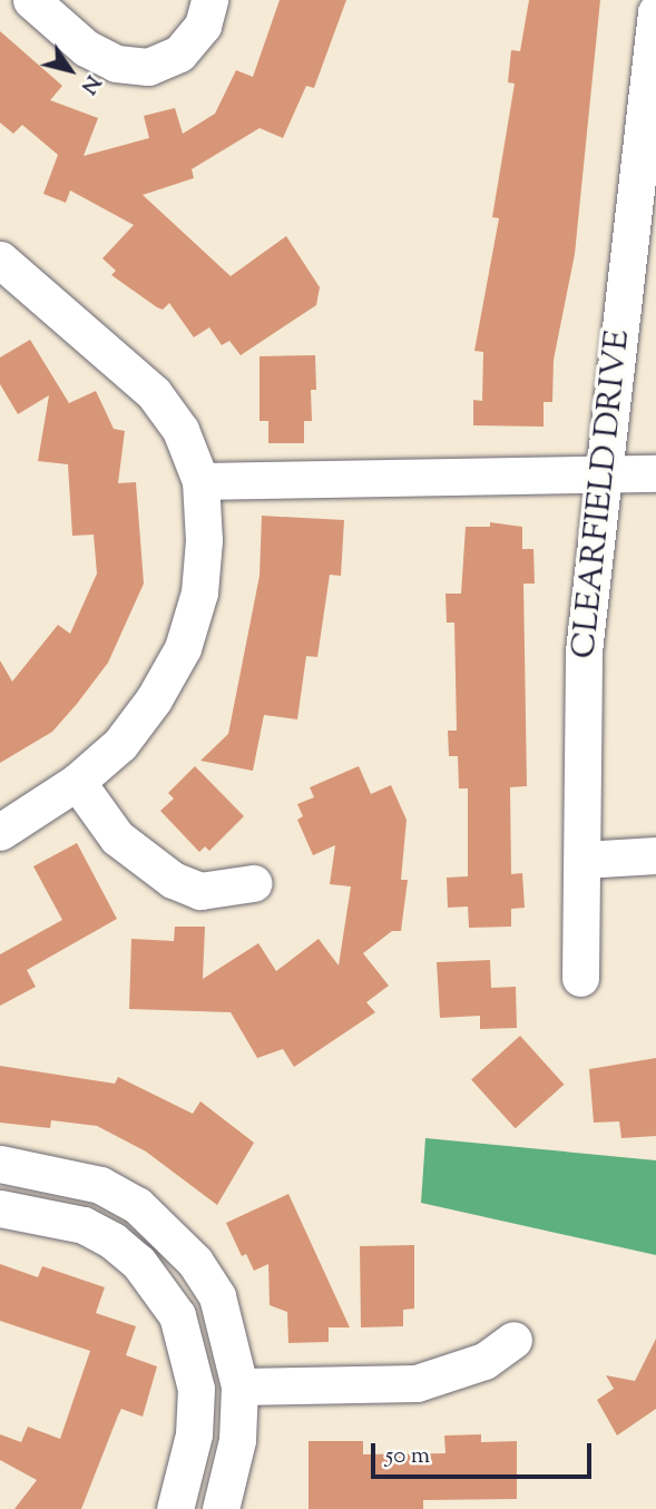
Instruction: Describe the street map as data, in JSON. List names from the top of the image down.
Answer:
{
  "streets": {
    "street": ["CLEARFIELD DRIVE"]
  },
  "scale_bar": "50 m",
  "north": "bottom right"
}
